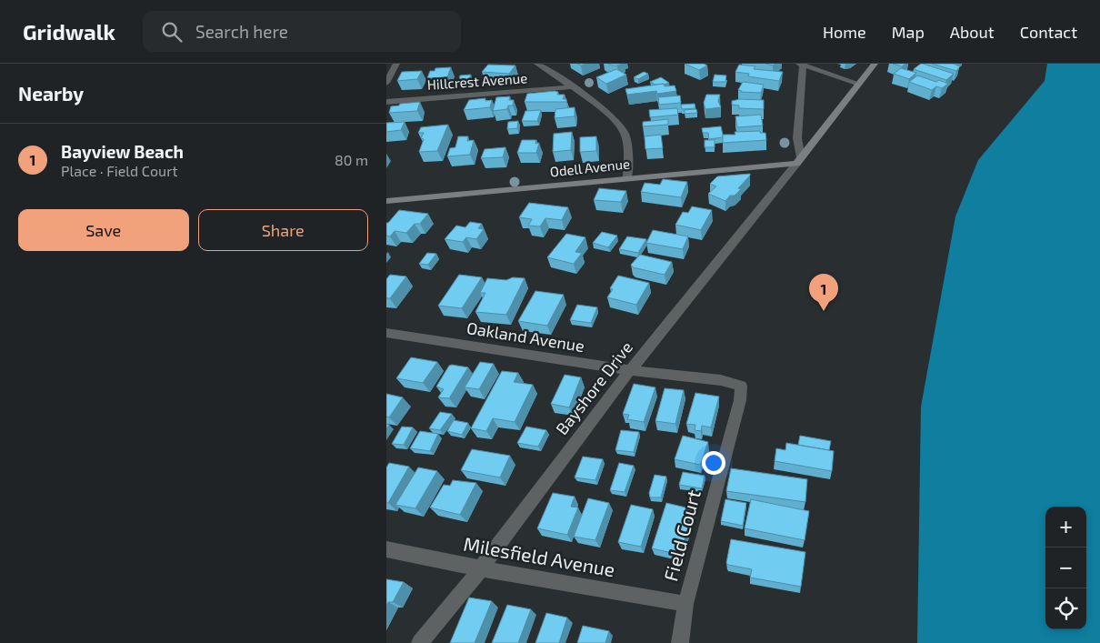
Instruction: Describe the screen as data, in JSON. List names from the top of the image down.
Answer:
{
  "streets": {
    "main road": ["Odell Avenue", "Bayshore Drive"],
    "street": [
      "Hillcrest Avenue",
      "Oakland Avenue",
      "Field Court",
      "Milesfield Avenue"
    ]
  },
  "crossings": [
    ["Odell Avenue", "Bayshore Drive"],
    ["Oakland Avenue", "Bayshore Drive"],
    ["Oakland Avenue", "Field Court"],
    ["Bayshore Drive", "Milesfield Avenue"],
    ["Field Court", "Milesfield Avenue"]
  ],
  "page": {
    "header": "Gridwalk",
    "search": "Search here",
    "nav": [
      "Home",
      "Map",
      "About",
      "Contact"
    ],
    "heading": "Nearby",
    "list": [
      {
        "mark": "1",
        "name": "Bayview Beach",
        "note": "Place · Field Court",
        "value": "80 m"
      }
    ],
    "buttons": ["Save", "Share"],
    "pins": "1",
    "map_buttons": ["+", "−"]
  }
}
